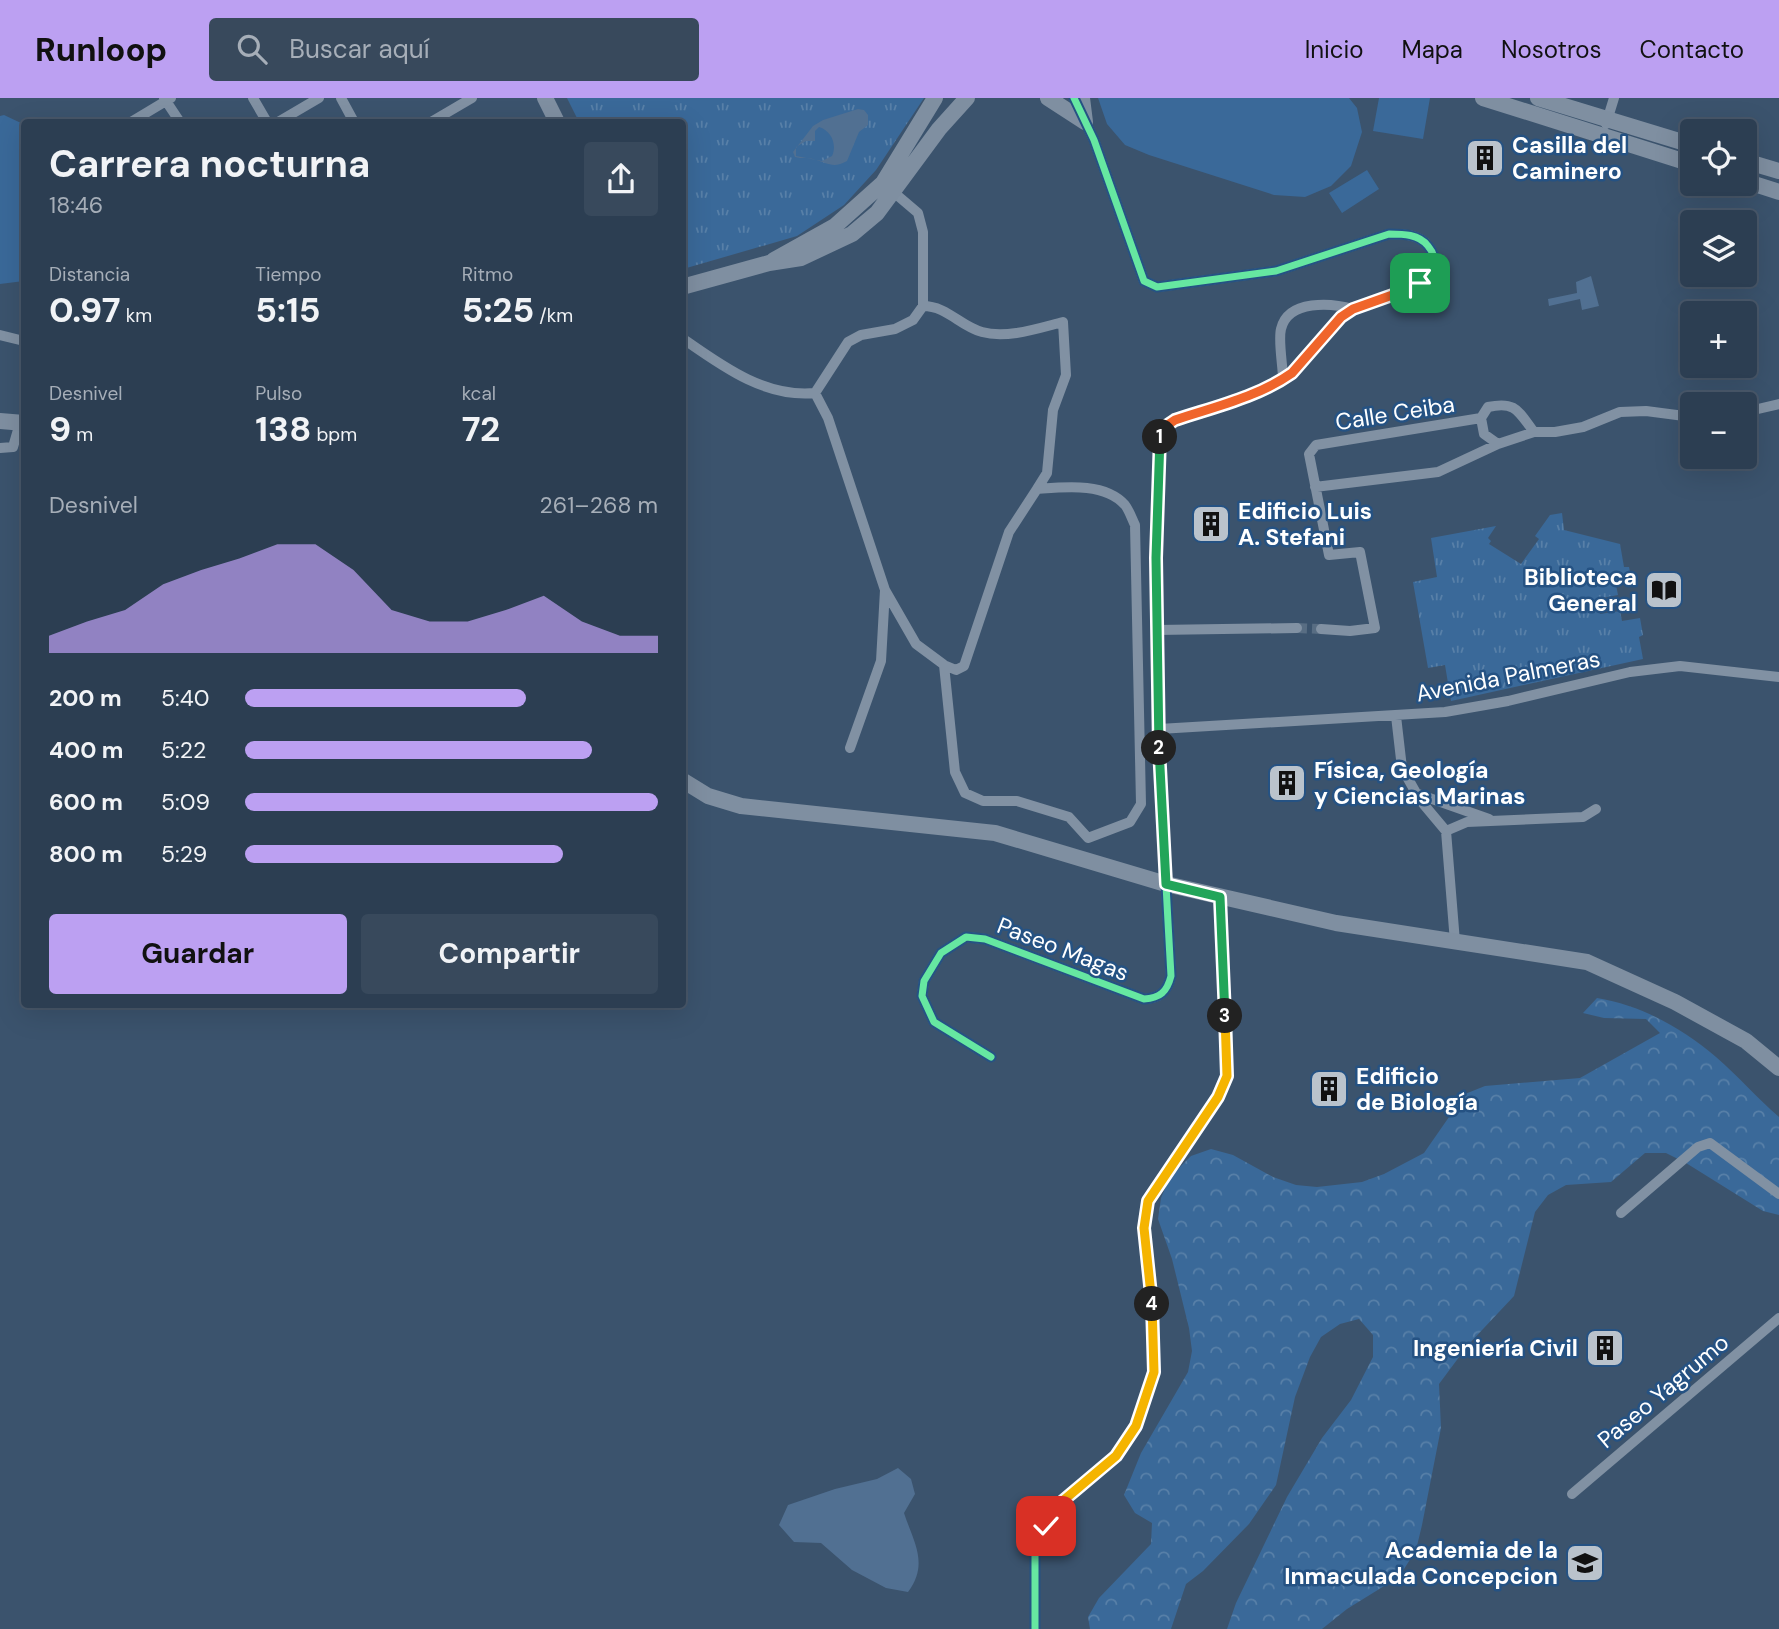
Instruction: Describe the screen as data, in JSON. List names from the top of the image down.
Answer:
{
  "streets": {
    "street": [
      "Calle Ceiba",
      "Avenida Palmeras",
      "Paseo Magas",
      "Paseo Yagrumo"
    ]
  },
  "places": {
    "building": [
      "Casilla del Caminero",
      "Edificio Luis A. Stefani",
      "Física, Geología y Ciencias Marinas",
      "Edificio de Biología",
      "Ingeniería Civil"
    ],
    "library": ["Biblioteca General"],
    "school or university": ["Academia de la Inmaculada Concepcion"]
  },
  "page": {
    "header": "Runloop",
    "search": "Buscar aquí",
    "nav": [
      "Inicio",
      "Mapa",
      "Nosotros",
      "Contacto"
    ],
    "map_buttons": ["+", "−"],
    "heading": ["Carrera nocturna", "18:46"],
    "stats": [
      ["Distancia", "0.97 km"],
      ["Tiempo", "5:15"],
      ["Ritmo", "5:25 /km"],
      ["Desnivel", "9 m"],
      ["Pulso", "138 bpm"],
      ["kcal", "72"]
    ],
    "pins": [
      "1",
      "2",
      "3",
      "4"
    ],
    "chart": ["Desnivel", "261–268 m"],
    "list": [
      {
        "name": "200 m",
        "note": "5:40"
      },
      {
        "name": "400 m",
        "note": "5:22"
      },
      {
        "name": "600 m",
        "note": "5:09"
      },
      {
        "name": "800 m",
        "note": "5:29"
      }
    ],
    "buttons": ["Guardar", "Compartir"]
  }
}
